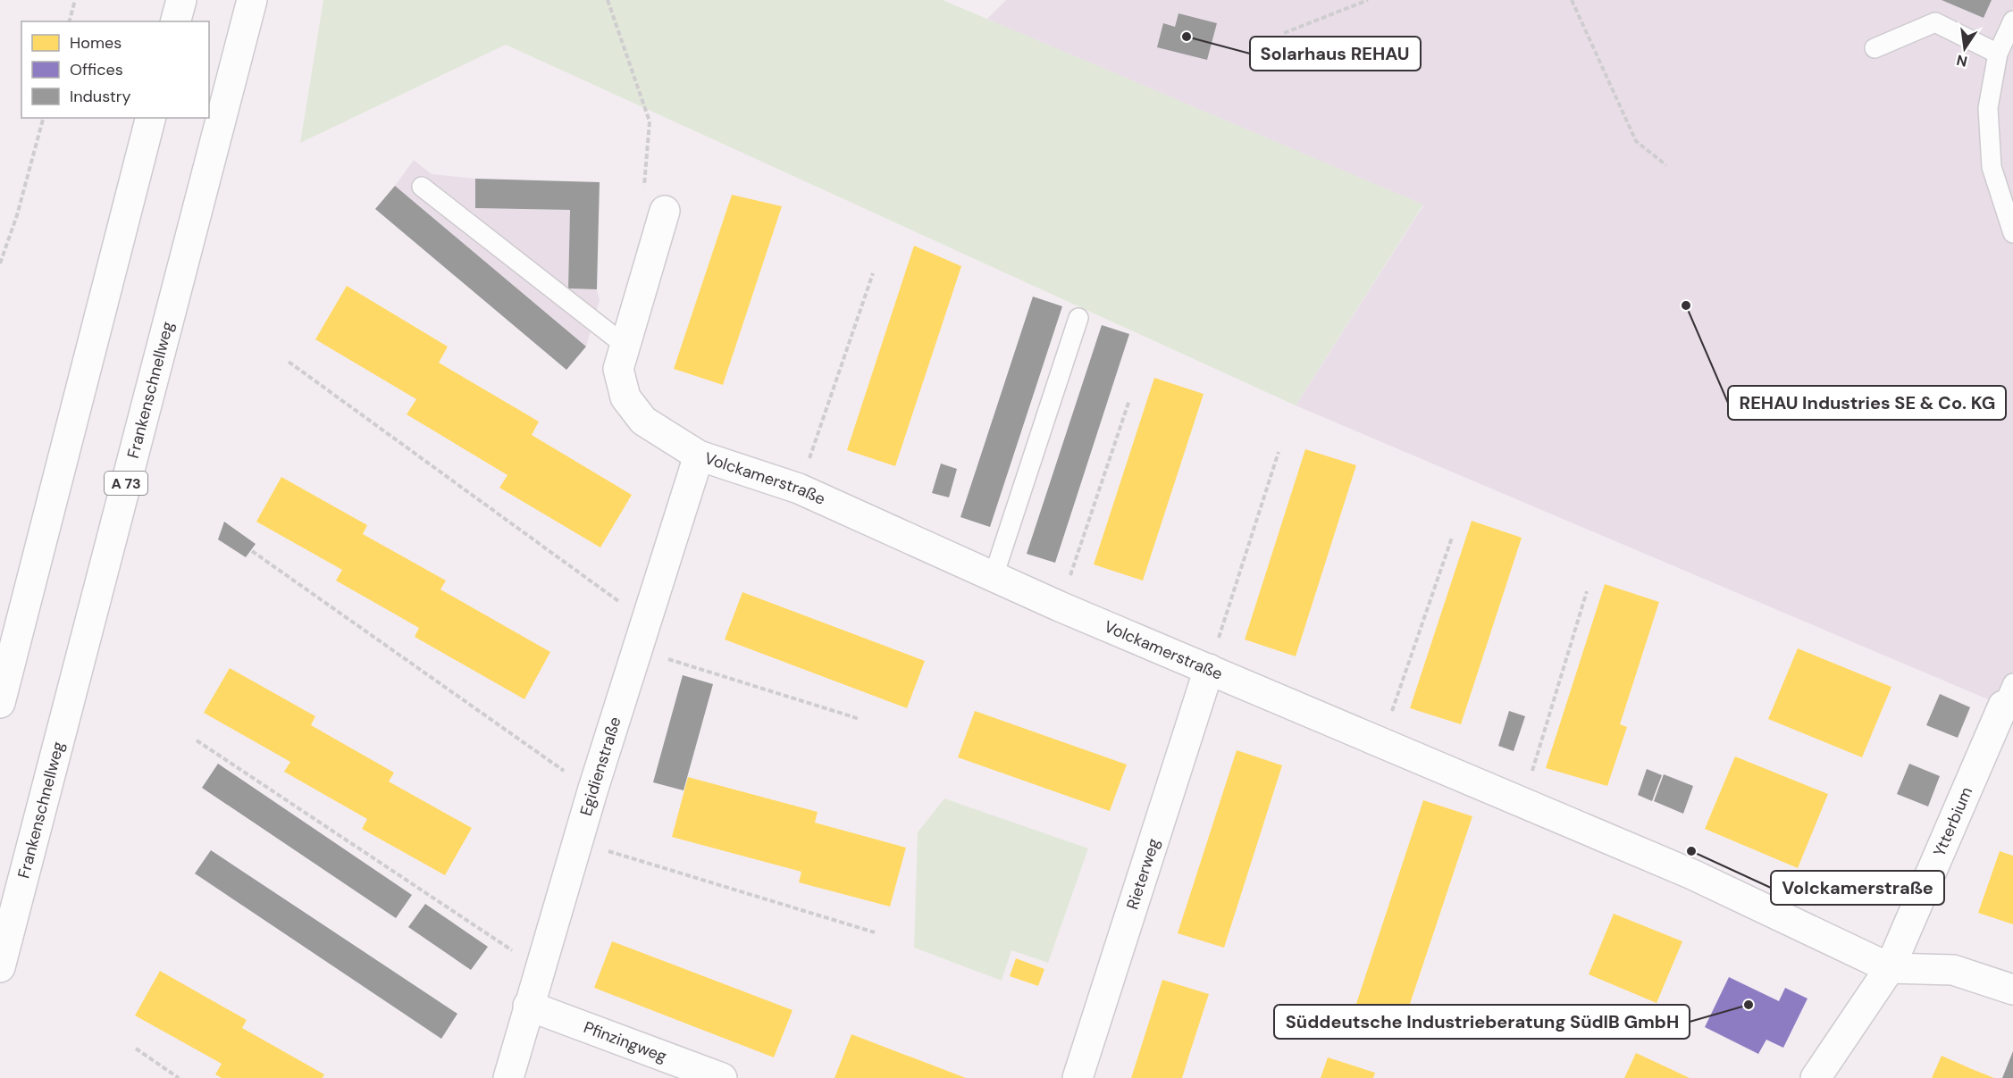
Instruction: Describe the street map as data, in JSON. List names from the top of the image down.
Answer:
{
  "streets": {
    "main road": [
      "Frankenschnellweg",
      "Volckamerstraße",
      "A 73",
      "Egidienstraße",
      "Ytterbium",
      "Rieterweg",
      "Pfinzingweg"
    ]
  },
  "crossings": [
    ["Volckamerstraße", "Egidienstraße"],
    ["Volckamerstraße", "Ytterbium"],
    ["Volckamerstraße", "Rieterweg"],
    ["Egidienstraße", "Pfinzingweg"]
  ],
  "places": [
    "Solarhaus REHAU",
    "REHAU Industries SE & Co. KG",
    "Volckamerstraße",
    "Süddeutsche Industrieberatung SüdIB GmbH"
  ],
  "legend": ["Homes", "Offices", "Industry"],
  "north": "bottom"
}
